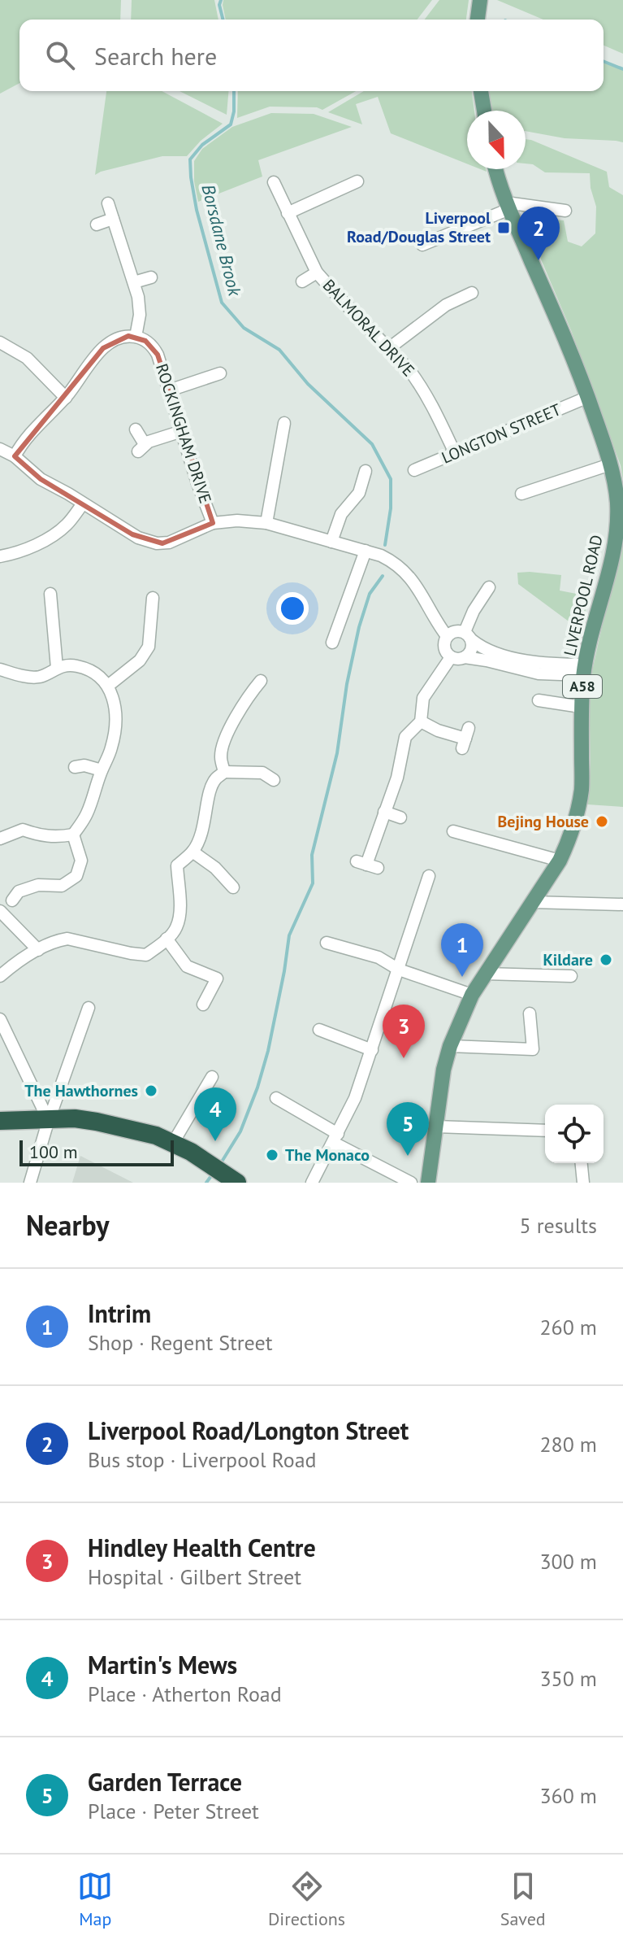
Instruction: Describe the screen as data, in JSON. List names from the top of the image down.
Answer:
{
  "streets": {
    "main road": ["LIVERPOOL ROAD", "A58"],
    "street": ["BALMORAL DRIVE", "ROCKINGHAM DRIVE", "LONGTON STREET"]
  },
  "crossings": [
    ["BALMORAL DRIVE", "LONGTON STREET"],
    ["LONGTON STREET", "LIVERPOOL ROAD"]
  ],
  "water": ["Borsdane Brook"],
  "places": {
    "transit": ["Liverpool Road/Douglas Street"],
    "other": [
      "Bejing House",
      "Kildare",
      "The Hawthornes",
      "The Monaco"
    ]
  },
  "scale_bar": "100 m",
  "north": "bottom",
  "page": {
    "search": "Search here",
    "pins": [
      "2",
      "1",
      "3",
      "4",
      "5"
    ],
    "scale": "100 m",
    "heading": ["Nearby", "5 results"],
    "list": [
      {
        "mark": "1",
        "name": "Intrim",
        "note": "Shop · Regent Street",
        "value": "260 m"
      },
      {
        "mark": "2",
        "name": "Liverpool Road/Longton Street",
        "note": "Bus stop · Liverpool Road",
        "value": "280 m"
      },
      {
        "mark": "3",
        "name": "Hindley Health Centre",
        "note": "Hospital · Gilbert Street",
        "value": "300 m"
      },
      {
        "mark": "4",
        "name": "Martin's Mews",
        "note": "Place · Atherton Road",
        "value": "350 m"
      },
      {
        "mark": "5",
        "name": "Garden Terrace",
        "note": "Place · Peter Street",
        "value": "360 m"
      }
    ],
    "nav": ["Map", "Directions", "Saved"]
  }
}
